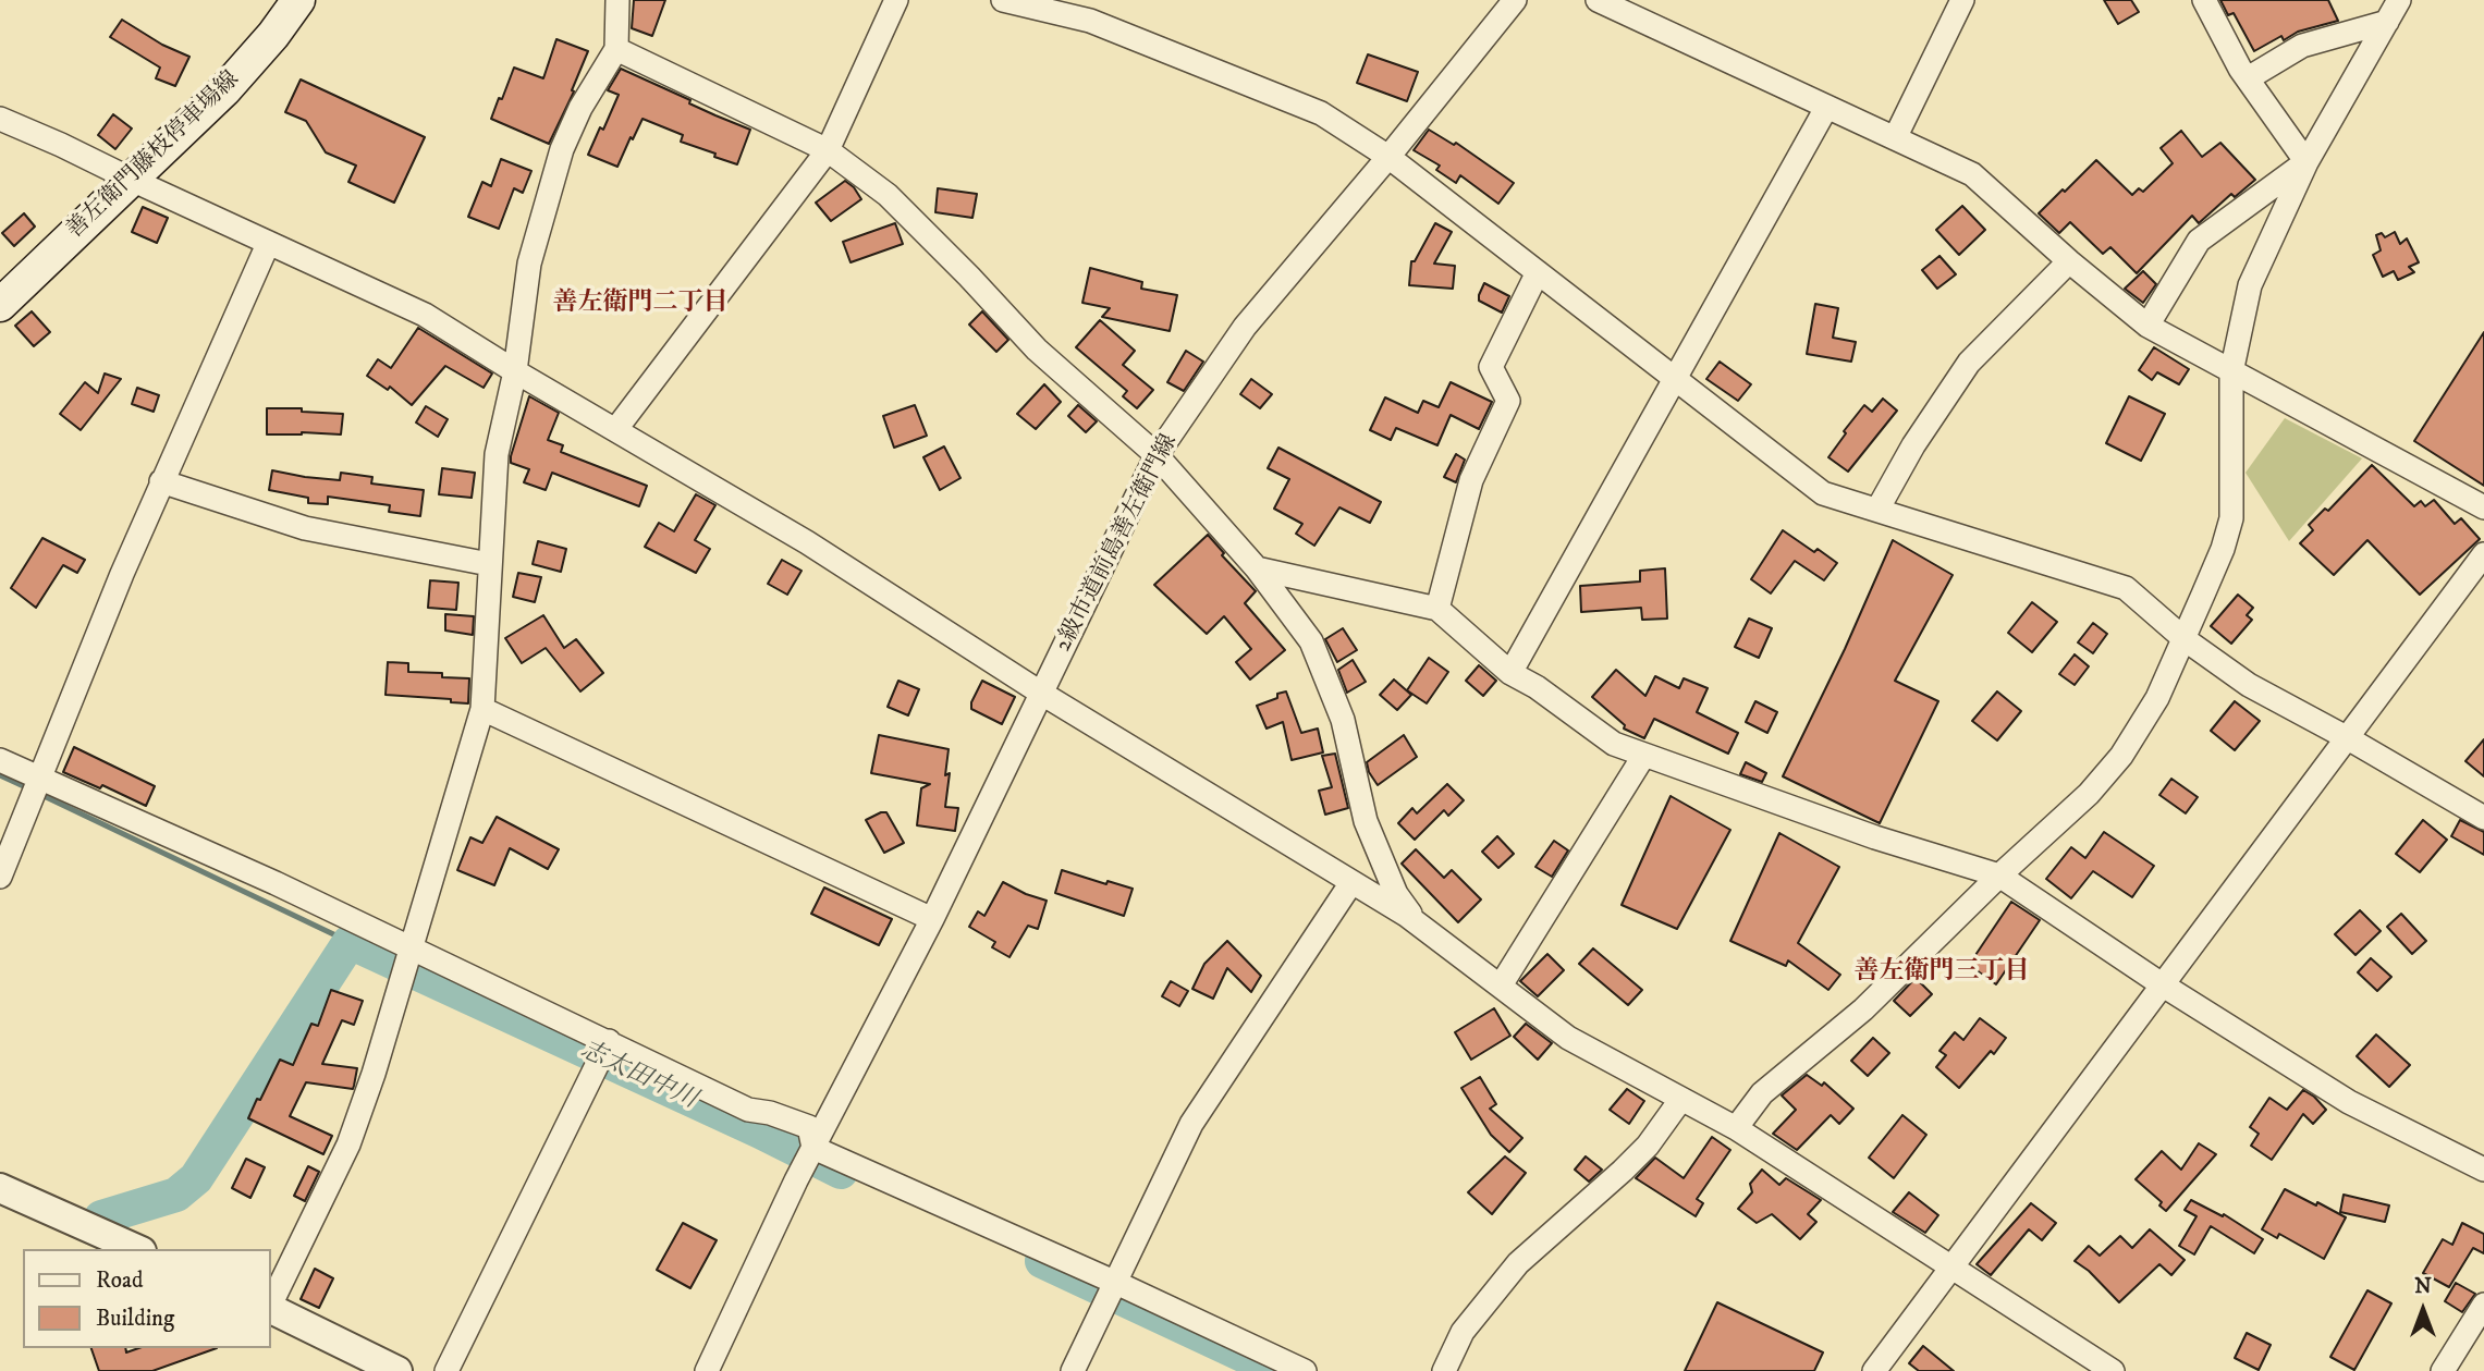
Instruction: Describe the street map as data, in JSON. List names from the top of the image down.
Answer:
{
  "streets": {
    "main road": ["善左衛門藤枝停車場線"],
    "street": ["2級市道前島善左衛門線"]
  },
  "districts": ["善左衛門二丁目", "善左衛門三丁目"],
  "water": ["志太田中川"],
  "legend": ["Road", "Building"],
  "north": "top"
}
